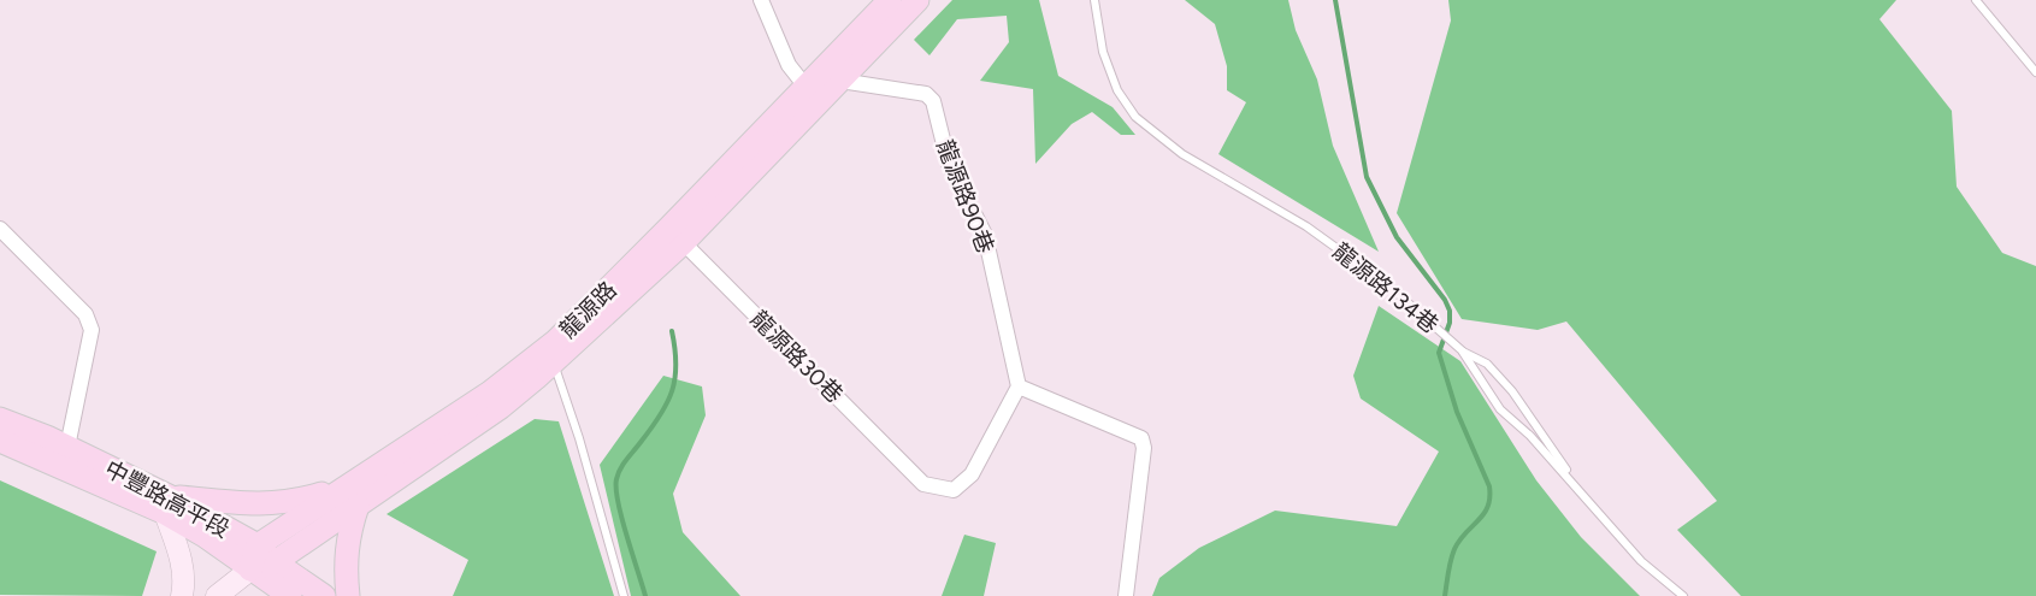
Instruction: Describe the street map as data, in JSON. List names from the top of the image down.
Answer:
{
  "streets": {
    "main road": ["龍源路", "中豐路高平段"],
    "street": ["龍源路90巷", "龍源路30巷"],
    "lane": ["龍源路134巷"]
  },
  "crossings": [
    ["龍源路90巷", "龍源路30巷"],
    ["龍源路", "龍源路30巷"],
    ["龍源路", "中豐路高平段"]
  ]
}
